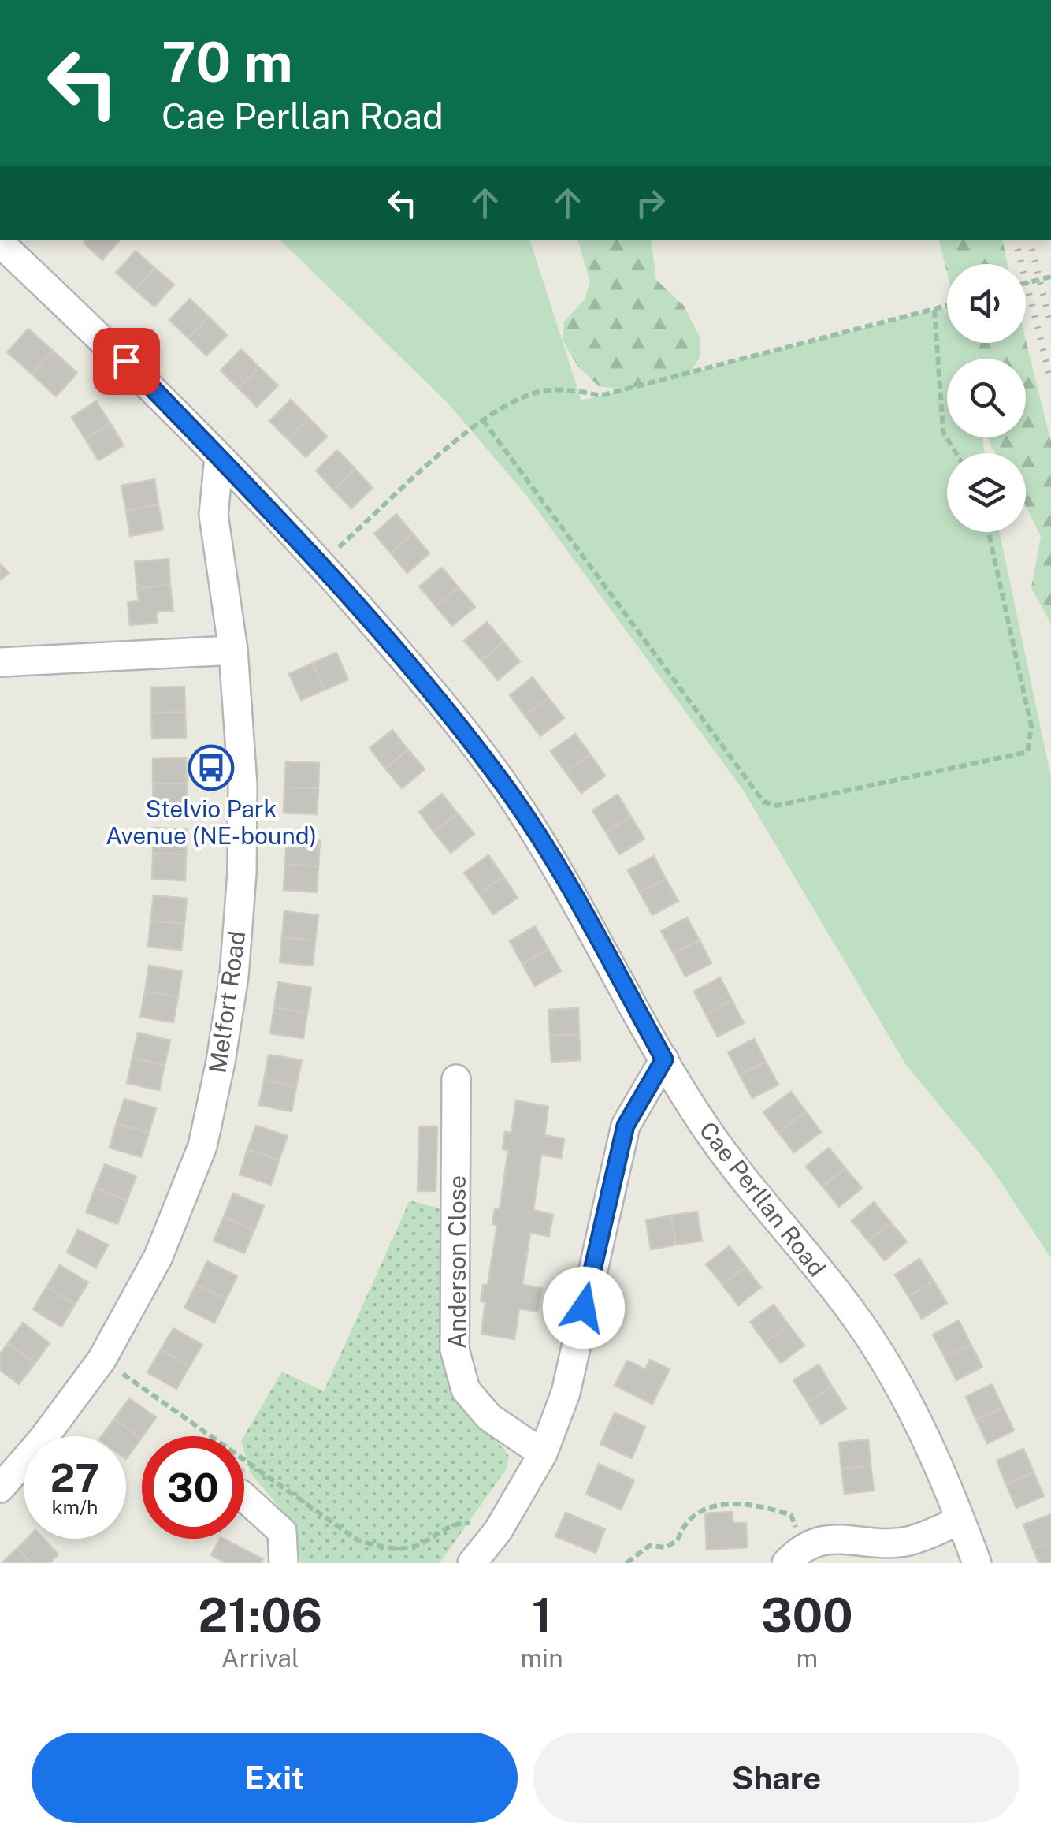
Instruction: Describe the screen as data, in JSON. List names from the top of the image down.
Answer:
{
  "streets": {
    "street": ["Melfort Road", "Cae Perllan Road", "Anderson Close"]
  },
  "crossings": [
    ["Melfort Road", "Cae Perllan Road"]
  ],
  "places": {
    "bus stop": ["Stelvio Park Avenue (NE-bound)"]
  },
  "page": {
    "turn": ["70 m", "Cae Perllan Road"],
    "speed": "27 km/h",
    "limit": "30",
    "eta": [
      "21:06",
      "Arrival",
      "1",
      "min",
      "300",
      "m"
    ],
    "buttons": ["Exit", "Share"]
  }
}
